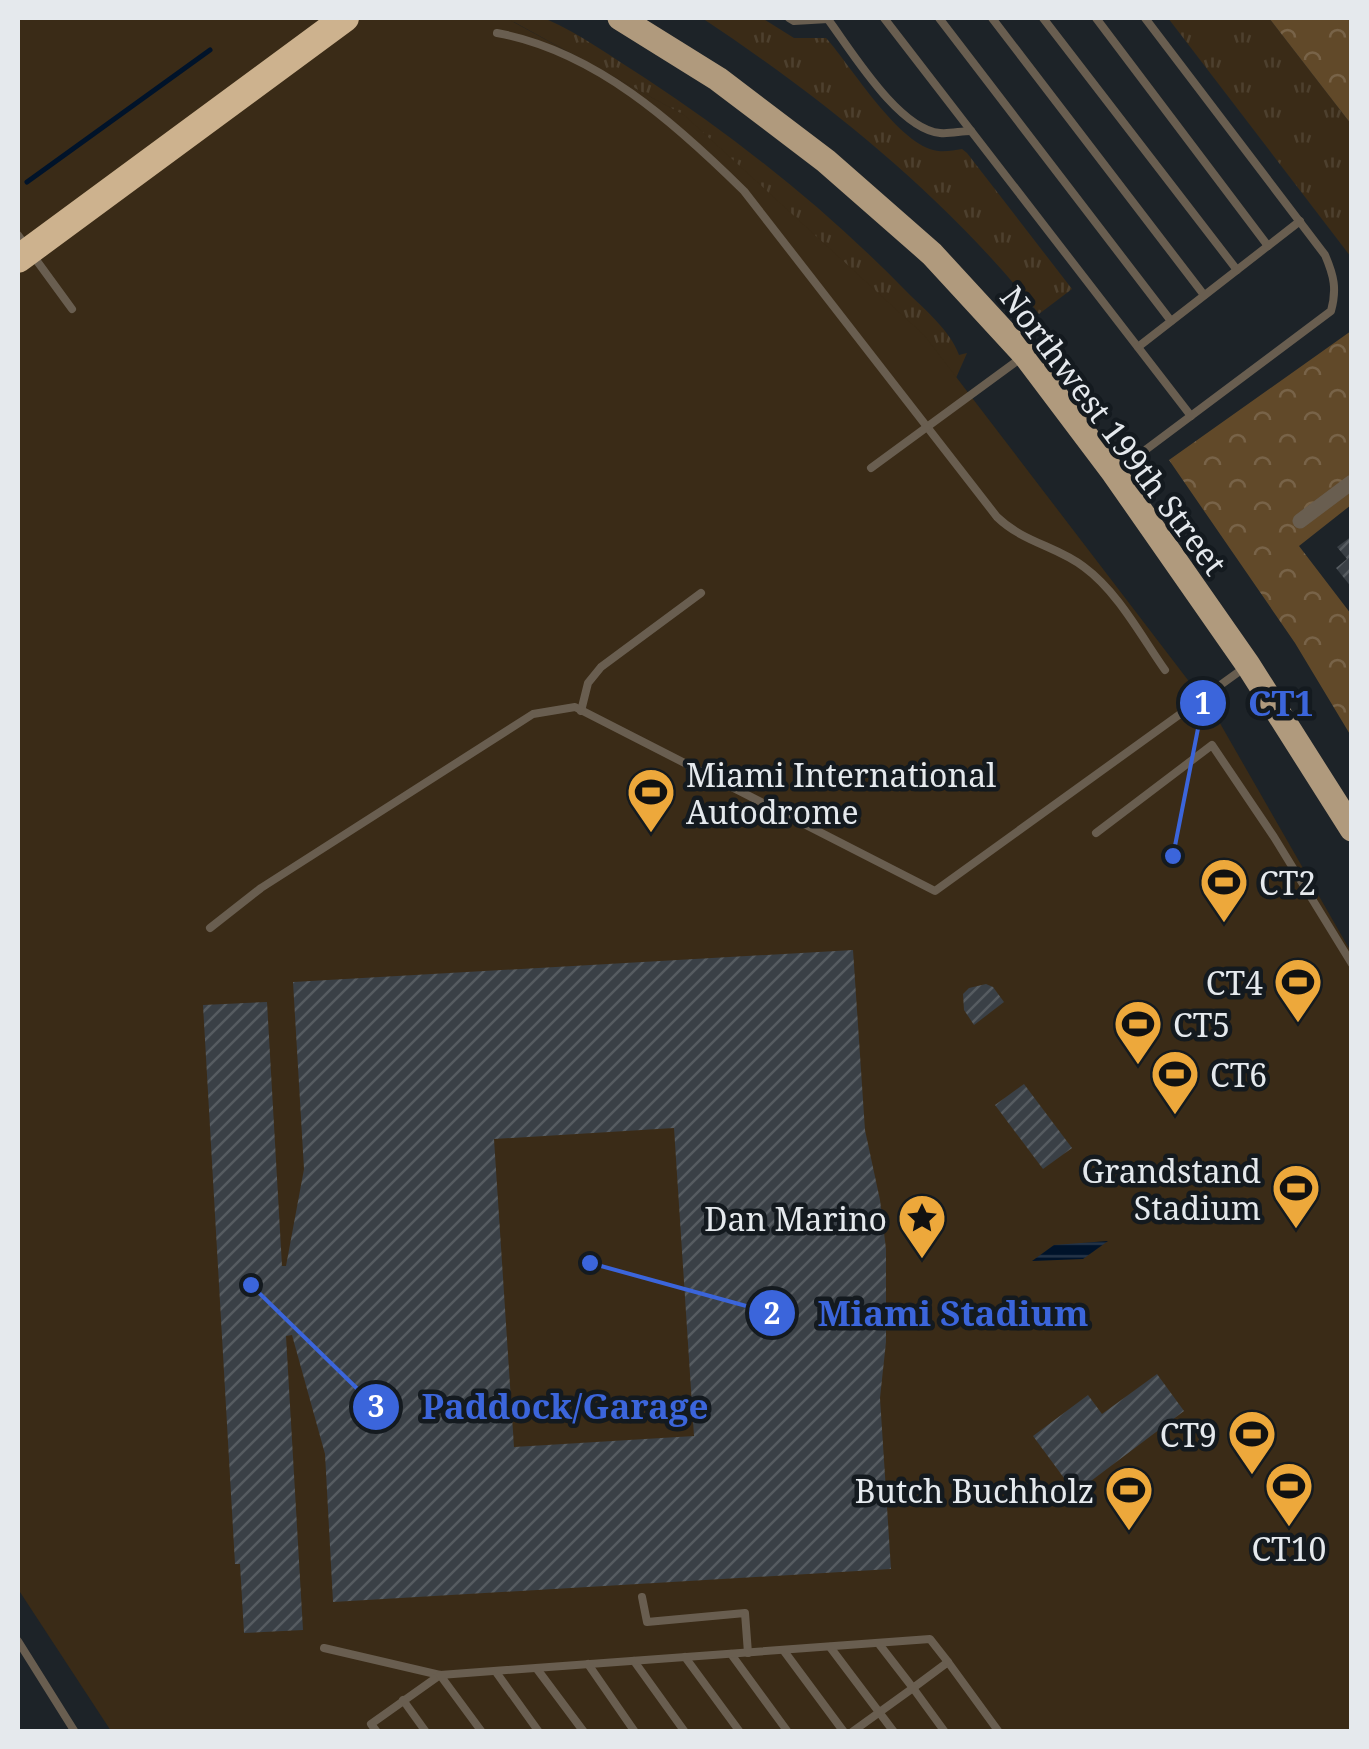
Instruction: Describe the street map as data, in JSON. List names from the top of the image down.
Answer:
{
  "streets": {
    "main road": ["Northwest 199th Street"]
  },
  "places": {
    "sports": [
      "Miami International Autodrome",
      "CT2",
      "CT4",
      "CT5",
      "CT6",
      "Grandstand Stadium",
      "CT9",
      "CT10",
      "Butch Buchholz"
    ],
    "other": ["CT1", "Miami Stadium", "Paddock/Garage"],
    "place": ["Dan Marino"]
  }
}
